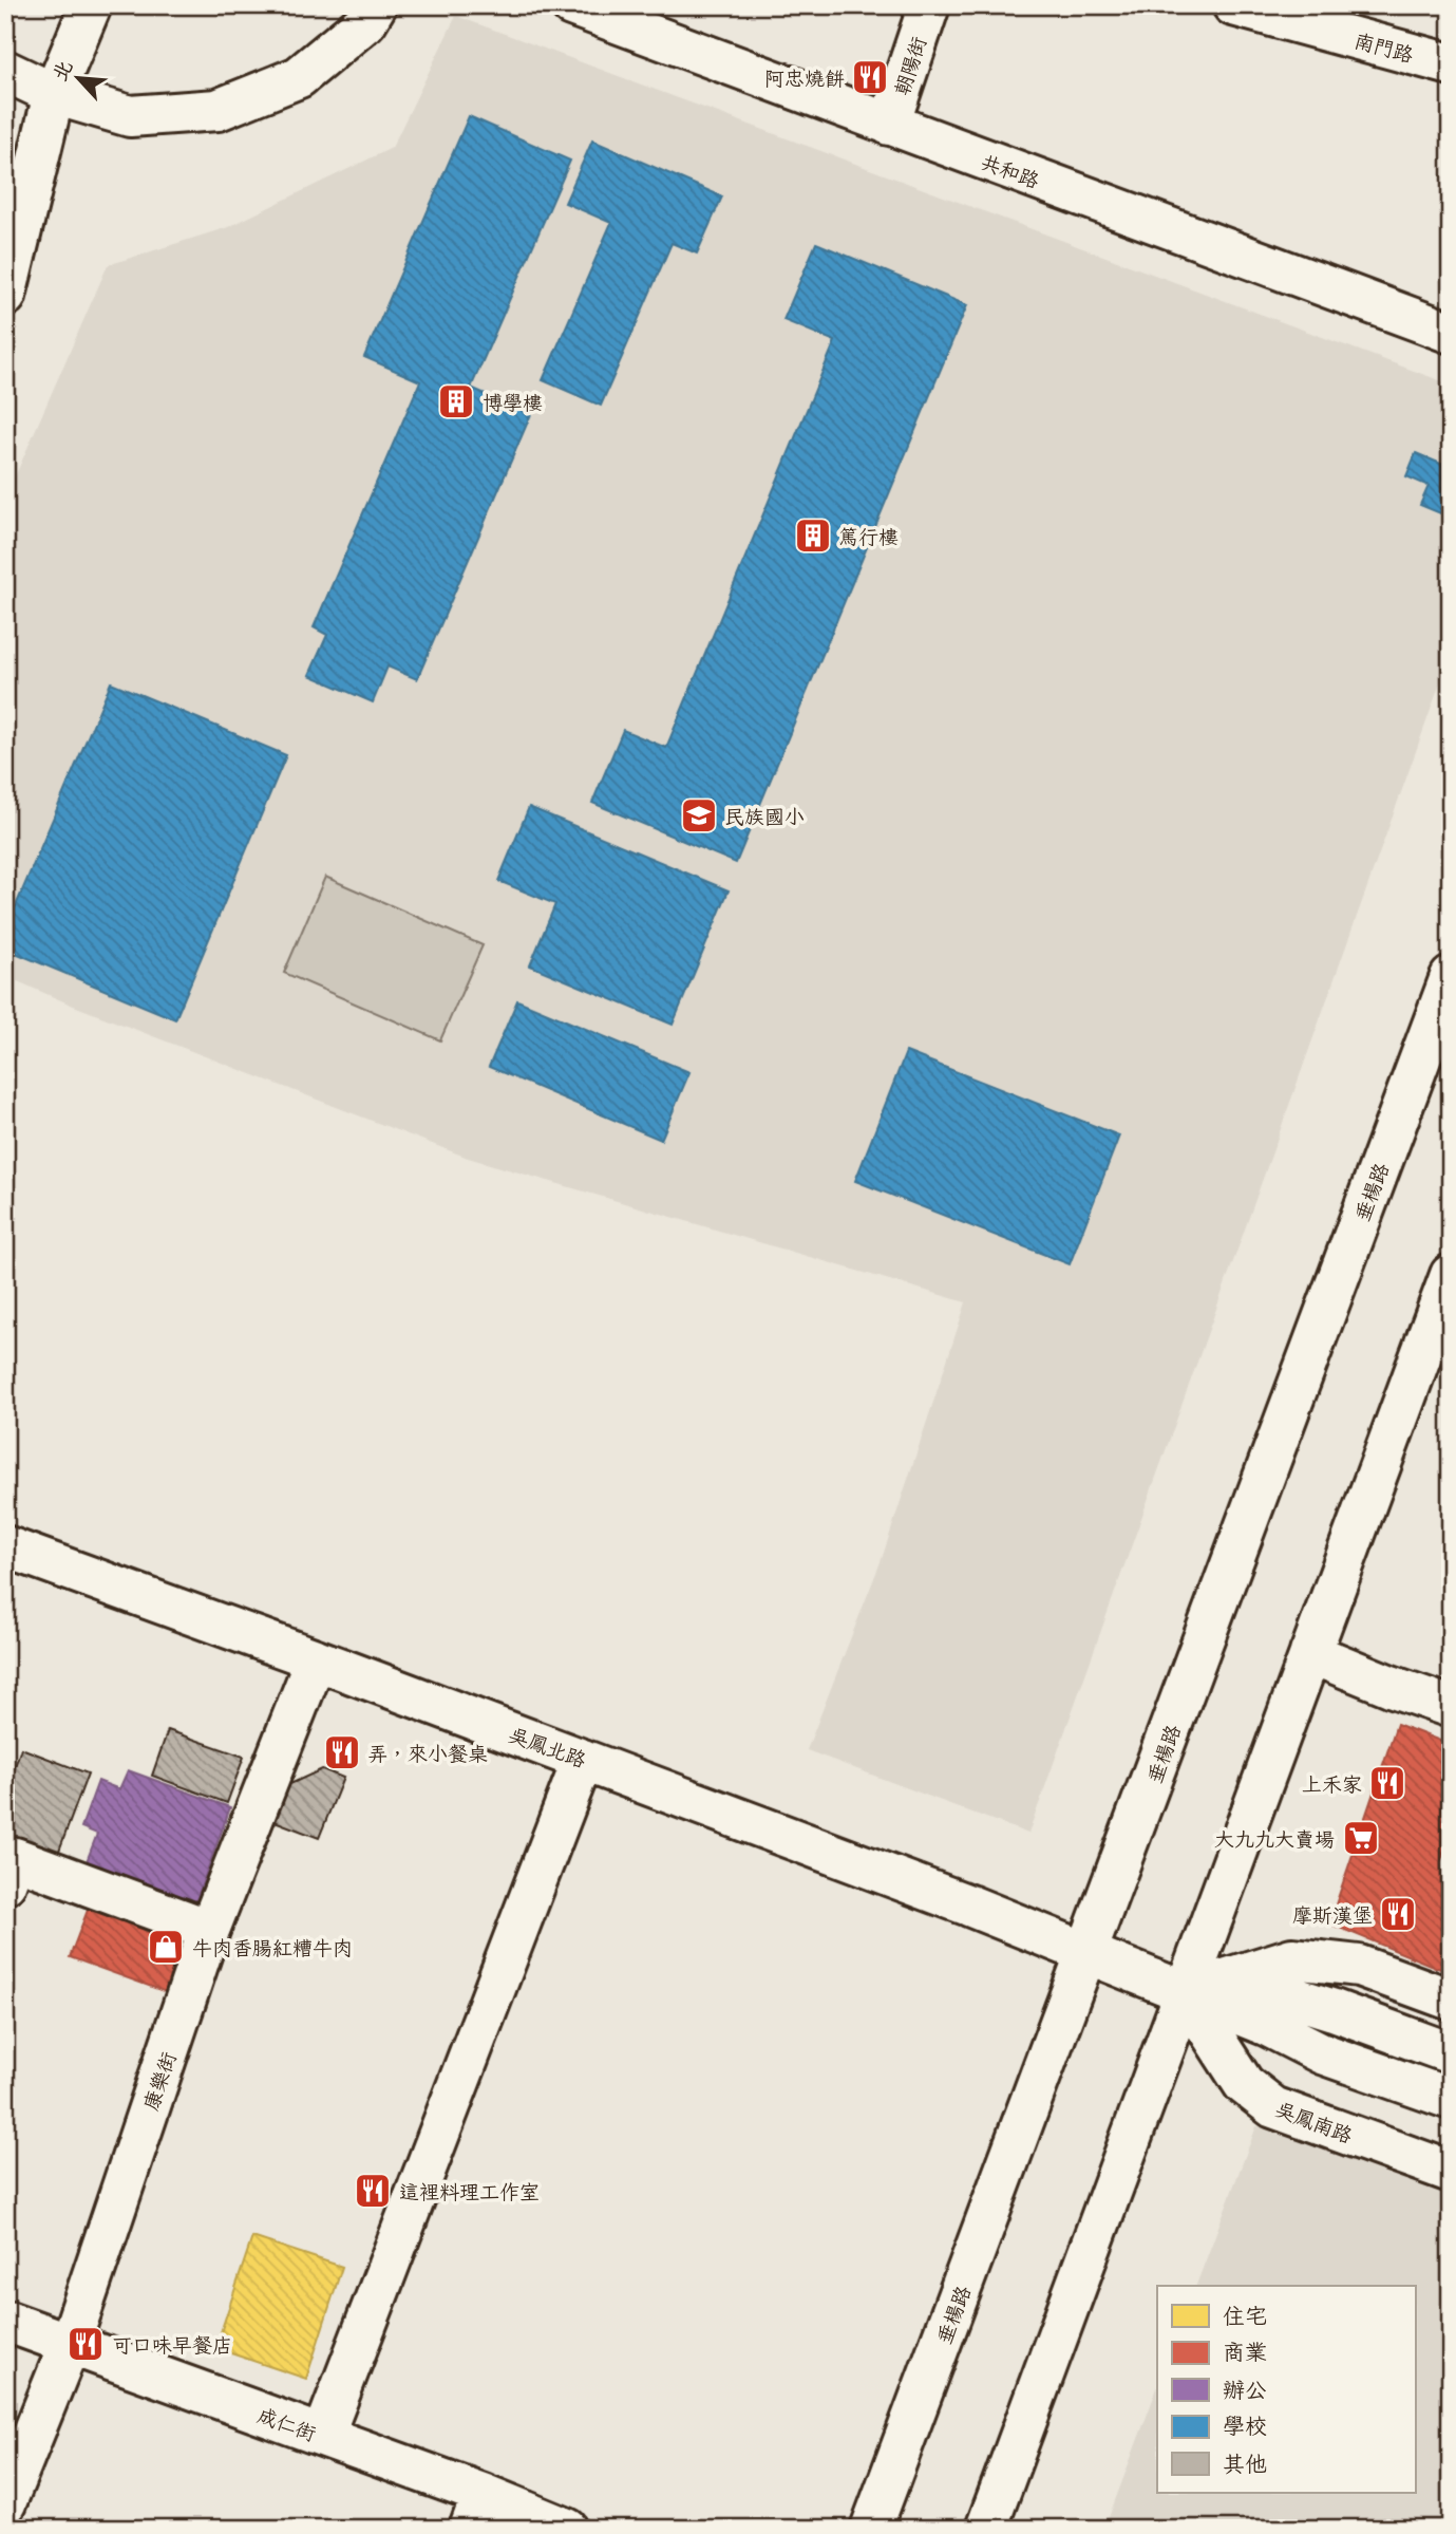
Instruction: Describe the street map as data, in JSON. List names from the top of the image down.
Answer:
{
  "streets": {
    "street": [
      "南門路",
      "朝陽街",
      "共和路",
      "垂楊路",
      "吳鳳北路",
      "康樂街",
      "吳鳳南路",
      "成仁街"
    ]
  },
  "crossings": [
    ["朝陽街", "共和路"],
    ["垂楊路", "吳鳳北路"],
    ["吳鳳北路", "康樂街"],
    ["吳鳳北路", "吳鳳南路"],
    ["康樂街", "成仁街"]
  ],
  "places": {
    "restaurant": [
      "阿忠燒餅",
      "弄，來小餐桌",
      "上禾家",
      "摩斯漢堡",
      "這裡料理工作室",
      "可口味早餐店"
    ],
    "building": ["博學樓", "篤行樓"],
    "school or university": ["民族國小"],
    "supermarket": ["大九九大賣場"],
    "shop": ["牛肉香腸紅糟牛肉"]
  },
  "legend": [
    "住宅",
    "商業",
    "辦公",
    "學校",
    "其他"
  ],
  "north": "top left"
}
